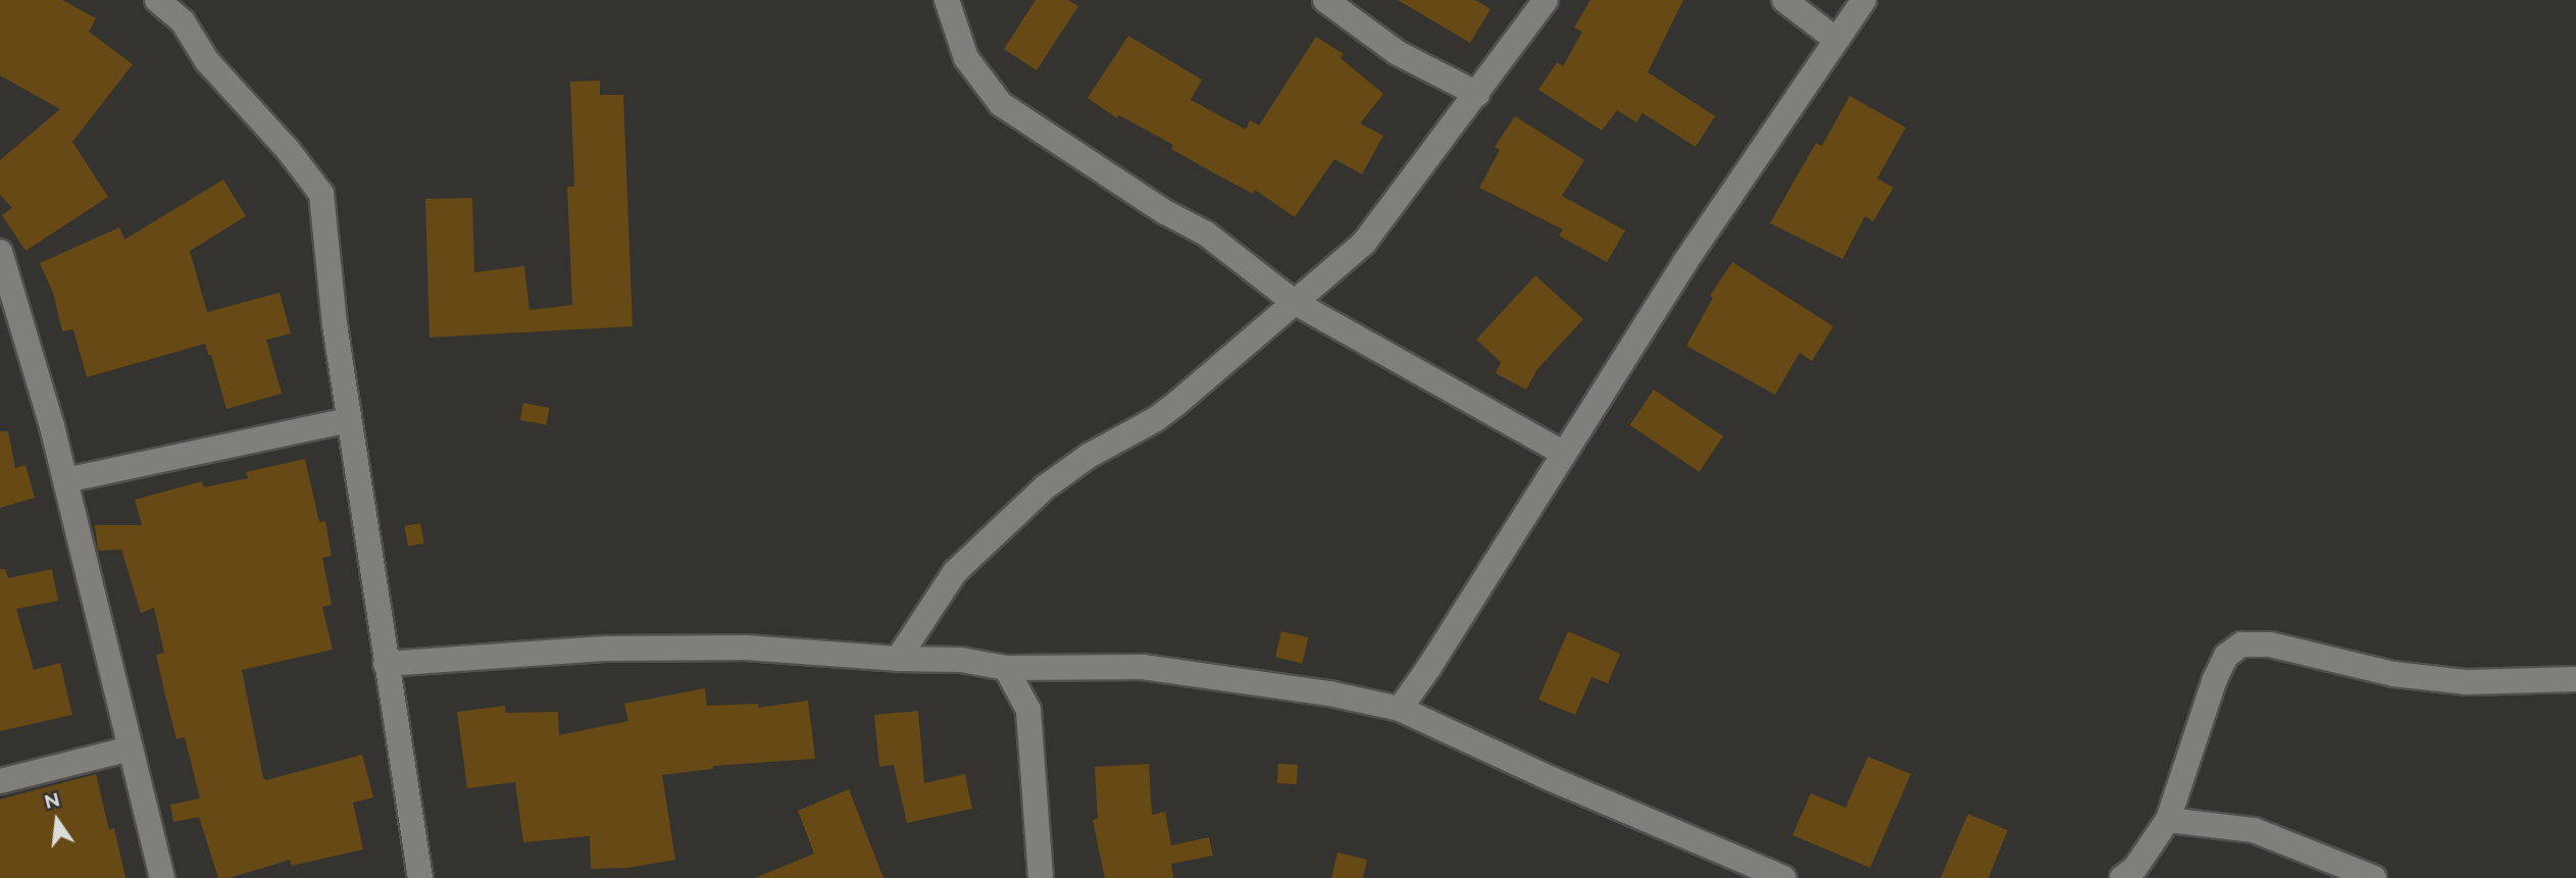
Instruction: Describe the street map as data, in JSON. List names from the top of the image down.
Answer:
{
  "north": "top"
}
